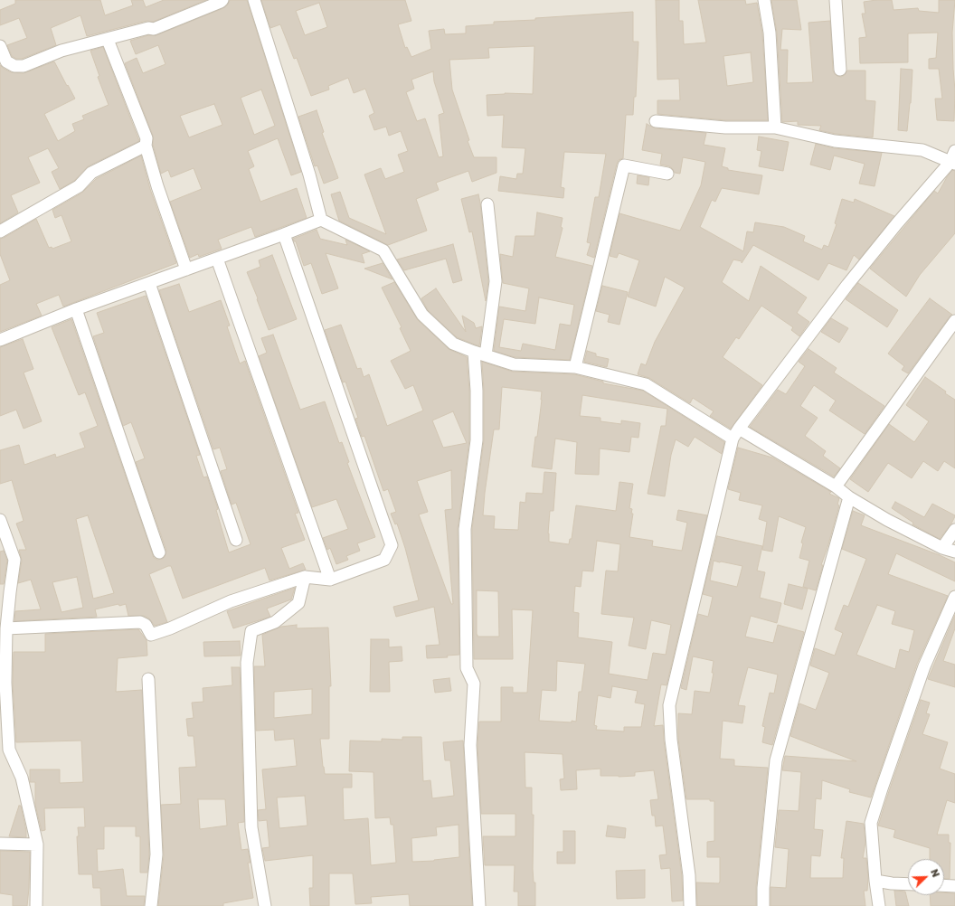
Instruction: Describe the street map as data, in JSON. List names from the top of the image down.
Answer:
{
  "north": "top right"
}
